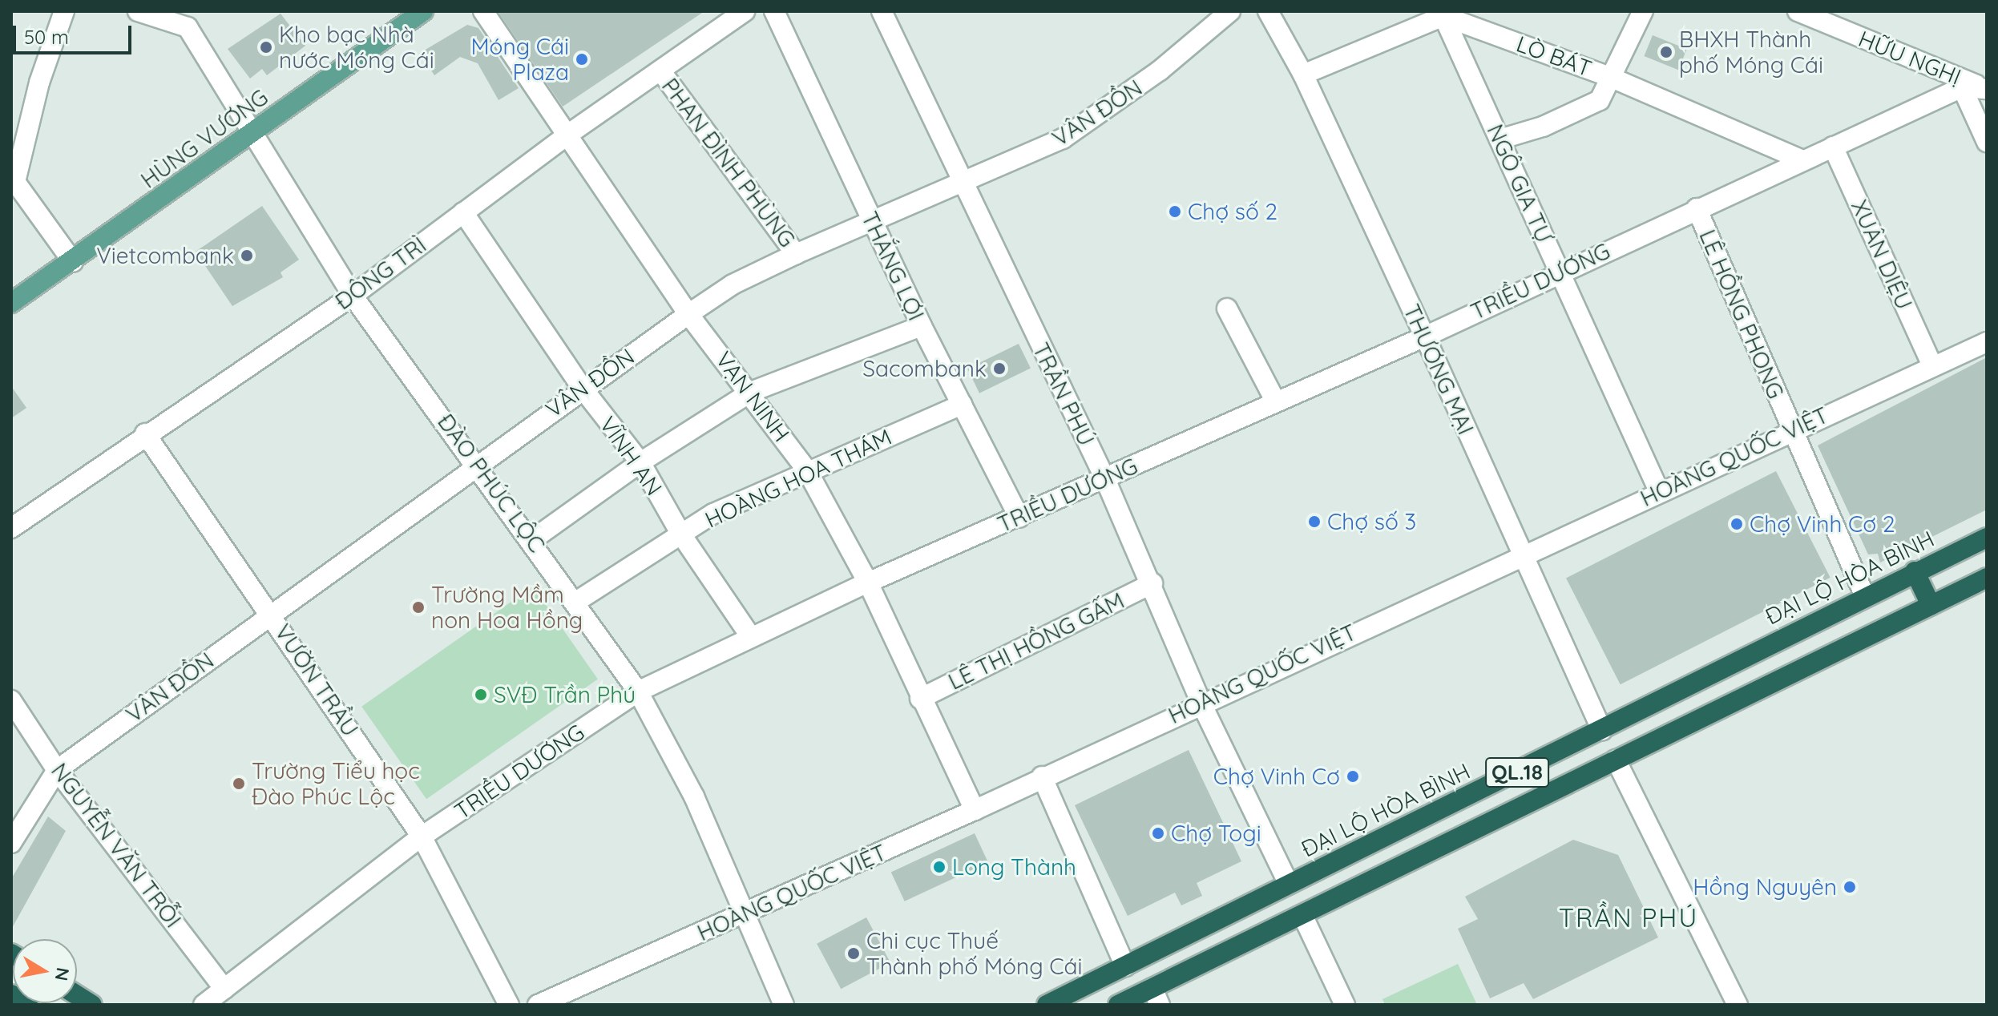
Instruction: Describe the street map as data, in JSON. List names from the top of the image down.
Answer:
{
  "streets": {
    "highway": ["ĐẠI LỘ HÒA BÌNH", "QL.18"],
    "main road": ["HÙNG VƯƠNG"],
    "street": [
      "LÒ BÁT",
      "HỮU NGHỊ",
      "VÂN ĐỒN",
      "PHAN ĐÌNH PHÙNG",
      "NGÔ GIA TỰ",
      "XUÂN DIỆU",
      "THẮNG LỢI",
      "ĐÔNG TRÌ",
      "TRIỀU DƯƠNG",
      "LÊ HỒNG PHONG",
      "THƯƠNG MẠI",
      "TRẦN PHÚ",
      "VẠN NINH",
      "VĨNH AN",
      "HOÀNG QUỐC VIỆT",
      "HOÀNG HOA THÁM",
      "ĐÀO PHÚC LỘC",
      "LÊ THỊ HỒNG GẤM",
      "VƯỜN TRẦU",
      "NGUYỄN VĂN TRỖI"
    ]
  },
  "crossings": [
    ["LÒ BÁT", "NGÔ GIA TỰ"],
    ["LÒ BÁT", "TRIỀU DƯƠNG"],
    ["HỮU NGHỊ", "TRIỀU DƯƠNG"],
    ["VÂN ĐỒN", "PHAN ĐÌNH PHÙNG"],
    ["VÂN ĐỒN", "THẮNG LỢI"],
    ["VÂN ĐỒN", "TRẦN PHÚ"],
    ["VÂN ĐỒN", "VẠN NINH"],
    ["VÂN ĐỒN", "VĨNH AN"],
    ["VÂN ĐỒN", "ĐÀO PHÚC LỘC"],
    ["VÂN ĐỒN", "VƯỜN TRẦU"],
    ["VÂN ĐỒN", "NGUYỄN VĂN TRỖI"],
    ["HÙNG VƯƠNG", "ĐÀO PHÚC LỘC"],
    ["PHAN ĐÌNH PHÙNG", "ĐÔNG TRÌ"],
    ["NGÔ GIA TỰ", "TRIỀU DƯƠNG"],
    ["NGÔ GIA TỰ", "HOÀNG QUỐC VIỆT"],
    ["XUÂN DIỆU", "TRIỀU DƯƠNG"],
    ["XUÂN DIỆU", "HOÀNG QUỐC VIỆT"],
    ["THẮNG LỢI", "TRIỀU DƯƠNG"],
    ["THẮNG LỢI", "HOÀNG HOA THÁM"],
    ["ĐÔNG TRÌ", "VẠN NINH"],
    ["ĐÔNG TRÌ", "VĨNH AN"],
    ["ĐÔNG TRÌ", "ĐÀO PHÚC LỘC"],
    ["ĐÔNG TRÌ", "VƯỜN TRẦU"],
    ["TRIỀU DƯƠNG", "LÊ HỒNG PHONG"],
    ["TRIỀU DƯƠNG", "THƯƠNG MẠI"],
    ["TRIỀU DƯƠNG", "TRẦN PHÚ"],
    ["TRIỀU DƯƠNG", "VẠN NINH"],
    ["TRIỀU DƯƠNG", "VĨNH AN"],
    ["TRIỀU DƯƠNG", "ĐÀO PHÚC LỘC"],
    ["TRIỀU DƯƠNG", "VƯỜN TRẦU"],
    ["TRIỀU DƯƠNG", "NGUYỄN VĂN TRỖI"],
    ["LÊ HỒNG PHONG", "HOÀNG QUỐC VIỆT"],
    ["LÊ HỒNG PHONG", "ĐẠI LỘ HÒA BÌNH"],
    ["THƯƠNG MẠI", "HOÀNG QUỐC VIỆT"],
    ["THƯƠNG MẠI", "ĐẠI LỘ HÒA BÌNH"],
    ["TRẦN PHÚ", "HOÀNG QUỐC VIỆT"],
    ["TRẦN PHÚ", "ĐẠI LỘ HÒA BÌNH"],
    ["TRẦN PHÚ", "LÊ THỊ HỒNG GẤM"],
    ["VẠN NINH", "HOÀNG QUỐC VIỆT"],
    ["VẠN NINH", "HOÀNG HOA THÁM"],
    ["VẠN NINH", "LÊ THỊ HỒNG GẤM"],
    ["VĨNH AN", "HOÀNG HOA THÁM"],
    ["HOÀNG QUỐC VIỆT", "ĐÀO PHÚC LỘC"],
    ["HOÀNG HOA THÁM", "ĐÀO PHÚC LỘC"]
  ],
  "districts": ["TRẦN PHÚ"],
  "places": [
    "Kho bạc Nhà nước Móng Cái",
    "BHXH Thành phố Móng Cái",
    "Móng Cái Plaza",
    "Chợ số 2",
    "Vietcombank",
    "Sacombank",
    "Chợ số 3",
    "Chợ Vinh Cơ 2",
    "Trường Mầm non Hoa Hồng",
    "SVĐ Trần Phú",
    "Chợ Vinh Cơ",
    "Trường Tiểu học Đào Phúc Lộc",
    "Chợ Togi",
    "Long Thành",
    "Hồng Nguyên",
    "Chi cục Thuế Thành phố Móng Cái"
  ],
  "scale_bar": "50 m",
  "north": "right"
}
